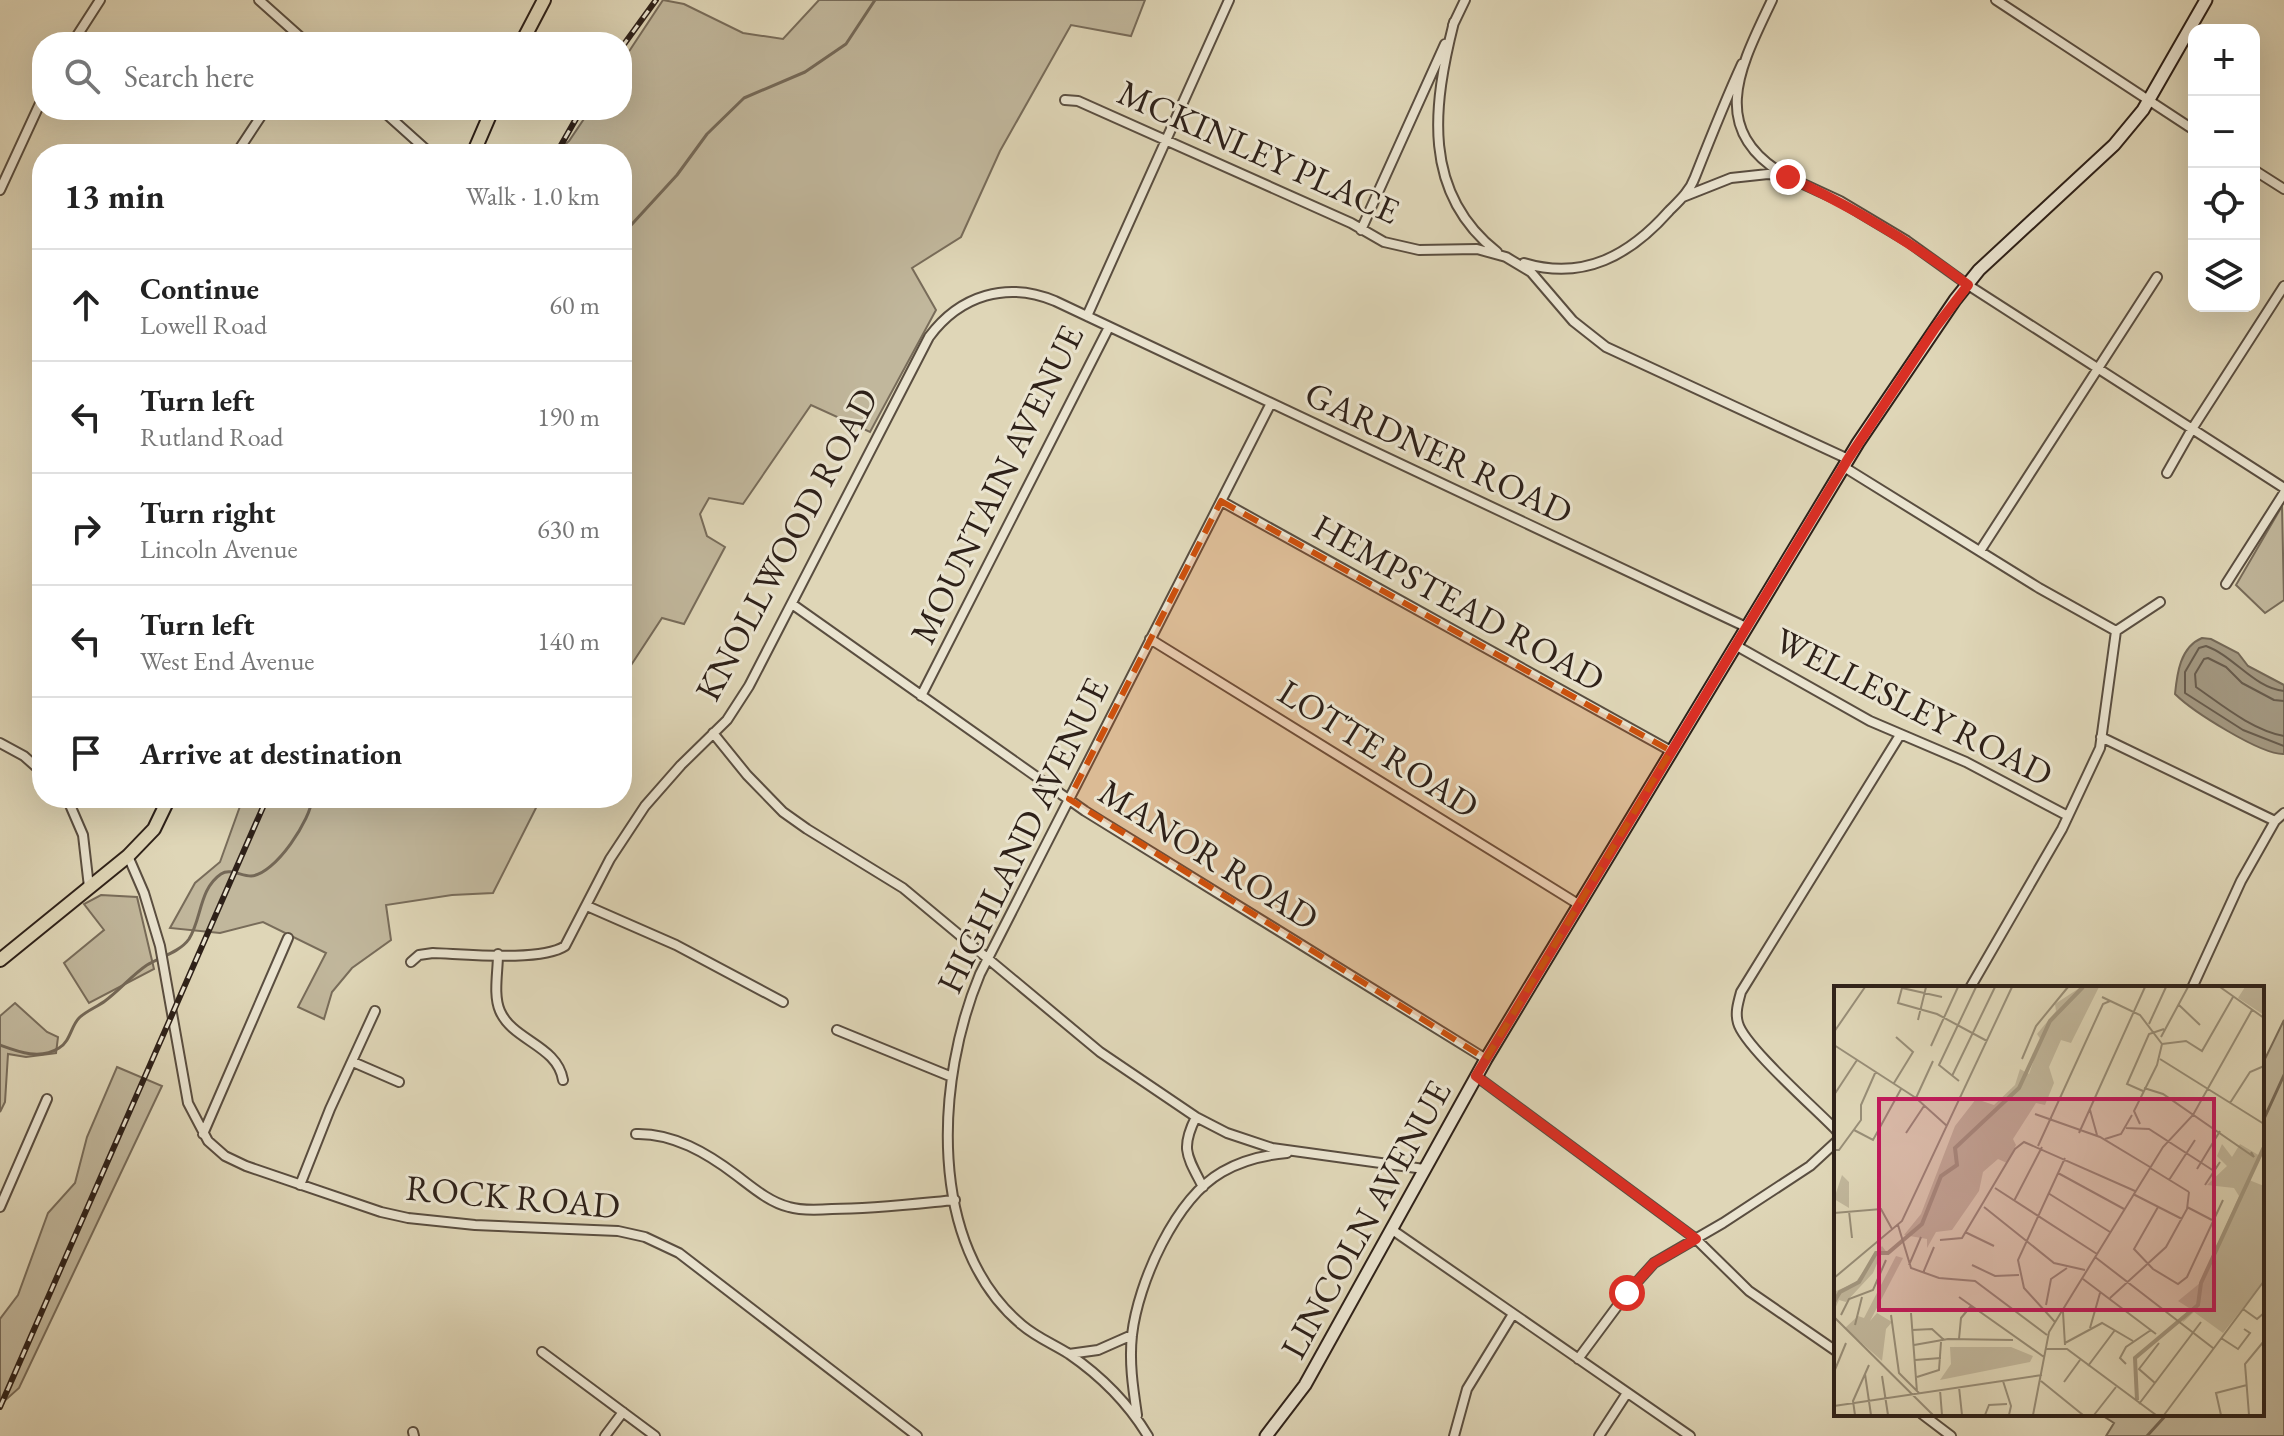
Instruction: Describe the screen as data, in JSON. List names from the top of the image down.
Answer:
{
  "streets": {
    "main road": ["LINCOLN AVENUE"],
    "street": [
      "MCKINLEY PLACE",
      "GARDNER ROAD",
      "MOUNTAIN AVENUE",
      "KNOLLWOOD ROAD",
      "HEMPSTEAD ROAD",
      "WELLESLEY ROAD",
      "LOTTE ROAD",
      "HIGHLAND AVENUE",
      "MANOR ROAD",
      "ROCK ROAD"
    ]
  },
  "crossings": [
    ["MCKINLEY PLACE", "MOUNTAIN AVENUE"],
    ["MCKINLEY PLACE", "LINCOLN AVENUE"],
    ["GARDNER ROAD", "MOUNTAIN AVENUE"],
    ["GARDNER ROAD", "HIGHLAND AVENUE"],
    ["GARDNER ROAD", "LINCOLN AVENUE"],
    ["MOUNTAIN AVENUE", "KNOLLWOOD ROAD"],
    ["MOUNTAIN AVENUE", "MANOR ROAD"],
    ["KNOLLWOOD ROAD", "MANOR ROAD"],
    ["HEMPSTEAD ROAD", "HIGHLAND AVENUE"],
    ["HEMPSTEAD ROAD", "LINCOLN AVENUE"],
    ["WELLESLEY ROAD", "LINCOLN AVENUE"],
    ["LOTTE ROAD", "HIGHLAND AVENUE"],
    ["LOTTE ROAD", "LINCOLN AVENUE"],
    ["HIGHLAND AVENUE", "MANOR ROAD"],
    ["MANOR ROAD", "LINCOLN AVENUE"]
  ],
  "page": {
    "map_buttons": ["+", "−"],
    "search": "Search here",
    "heading": ["13 min", "Walk · 1.0 km"],
    "list": [
      ["Continue", "Lowell Road", "60 m"],
      ["Turn left", "Rutland Road", "190 m"],
      ["Turn right", "Lincoln Avenue", "630 m"],
      ["Turn left", "West End Avenue", "140 m"],
      "Arrive at destination"
    ]
  }
}
